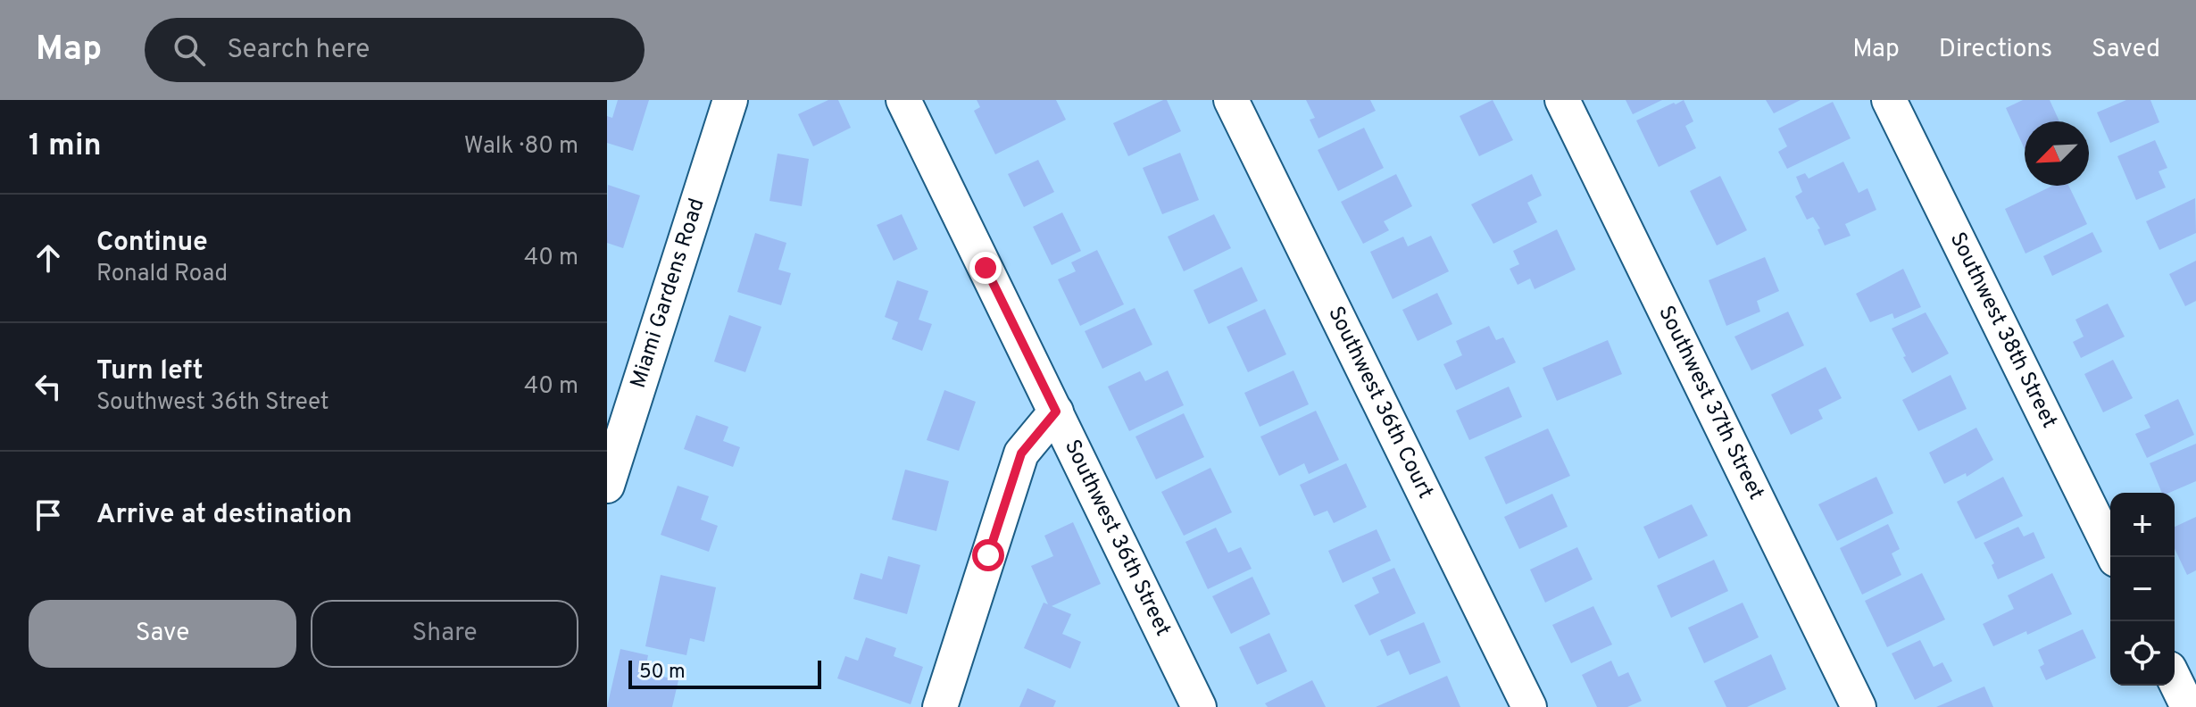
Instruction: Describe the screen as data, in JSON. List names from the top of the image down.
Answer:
{
  "streets": {
    "street": [
      "Miami Gardens Road",
      "Southwest 38th Street",
      "Southwest 36th Court",
      "Southwest 37th Street",
      "Southwest 36th Street"
    ]
  },
  "scale_bar": "50 m",
  "north": "bottom left",
  "page": {
    "header": "Map",
    "search": "Search here",
    "nav": ["Map", "Directions", "Saved"],
    "heading": ["1 min", "Walk · 80 m"],
    "list": [
      ["Continue", "Ronald Road", "40 m"],
      ["Turn left", "Southwest 36th Street", "40 m"],
      "Arrive at destination"
    ],
    "map_buttons": ["+", "−"],
    "buttons": ["Save", "Share"],
    "scale": "50 m"
  }
}
